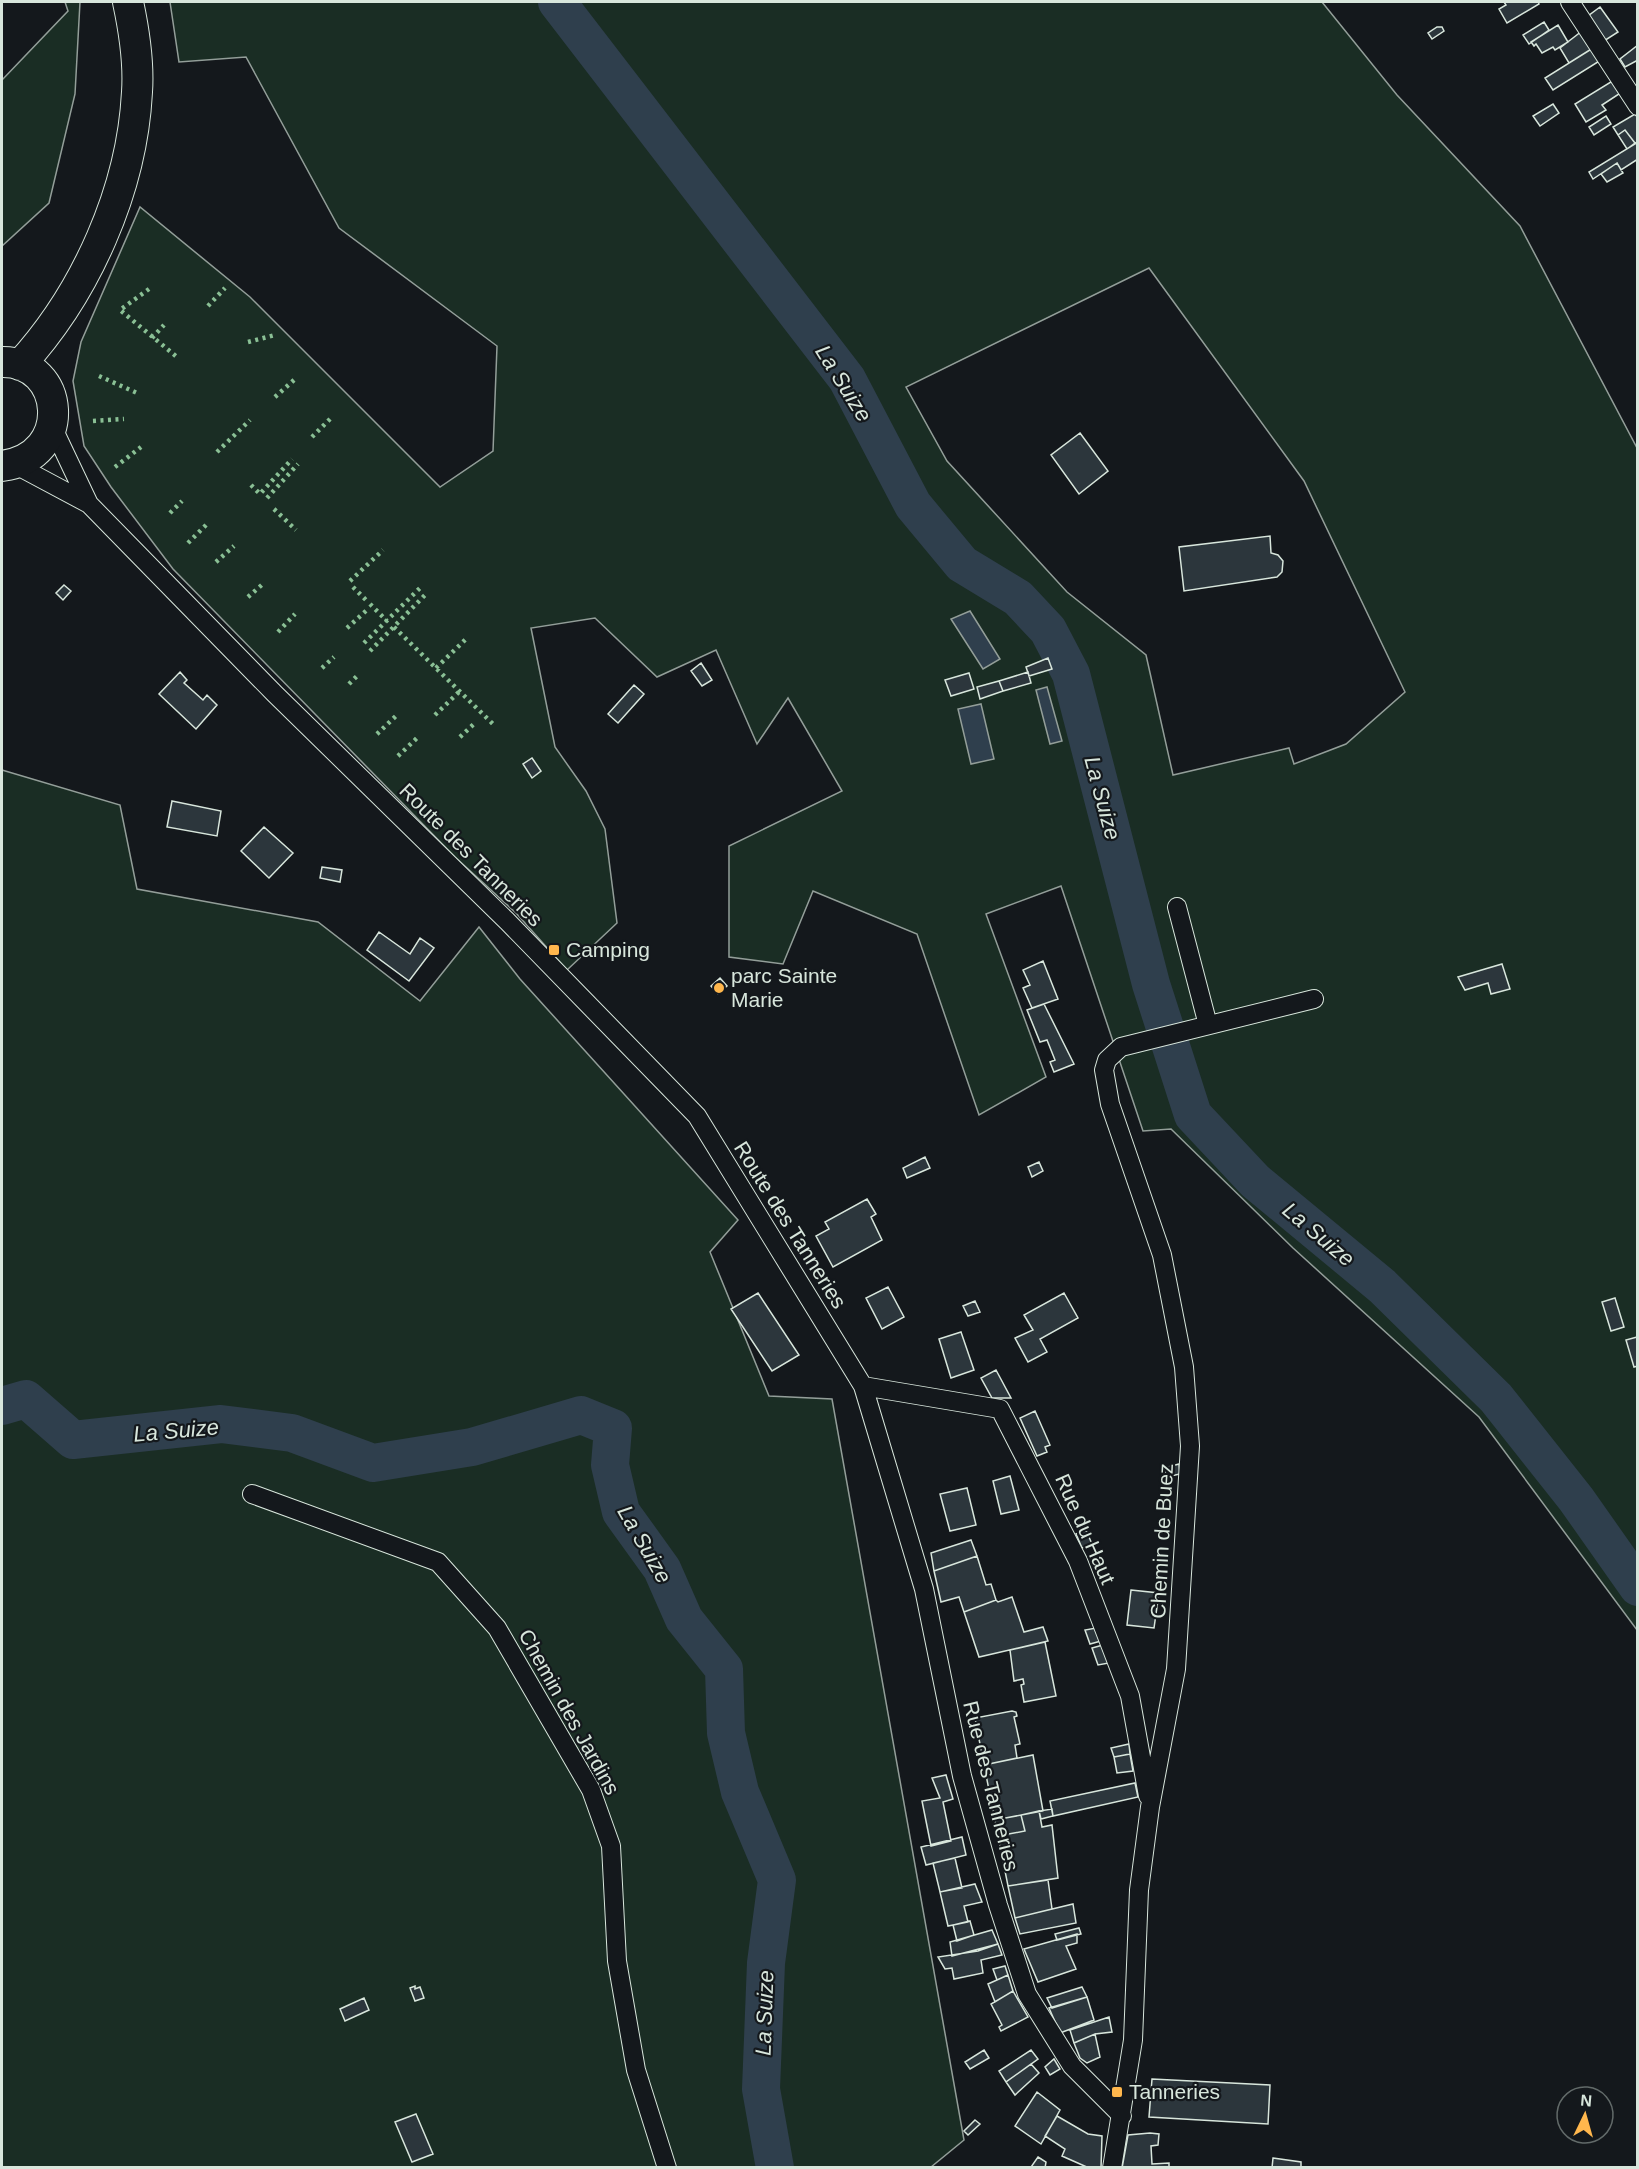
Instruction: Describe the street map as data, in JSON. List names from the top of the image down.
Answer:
{
  "streets": {
    "street": [
      "Route des Tanneries",
      "Rue du Haut",
      "Chemin de Buez",
      "Chemin des Jardins",
      "Rue des Tanneries"
    ]
  },
  "crossings": [
    ["Route des Tanneries", "Rue du Haut"],
    ["Route des Tanneries", "Rue des Tanneries"],
    ["Rue du Haut", "Chemin de Buez"],
    ["Rue du Haut", "Rue des Tanneries"],
    ["Chemin de Buez", "Rue des Tanneries"]
  ],
  "water": ["La Suize"],
  "places": {
    "transit": ["Camping", "Tanneries"],
    "other": ["parc Sainte Marie"]
  },
  "north": "top"
}
